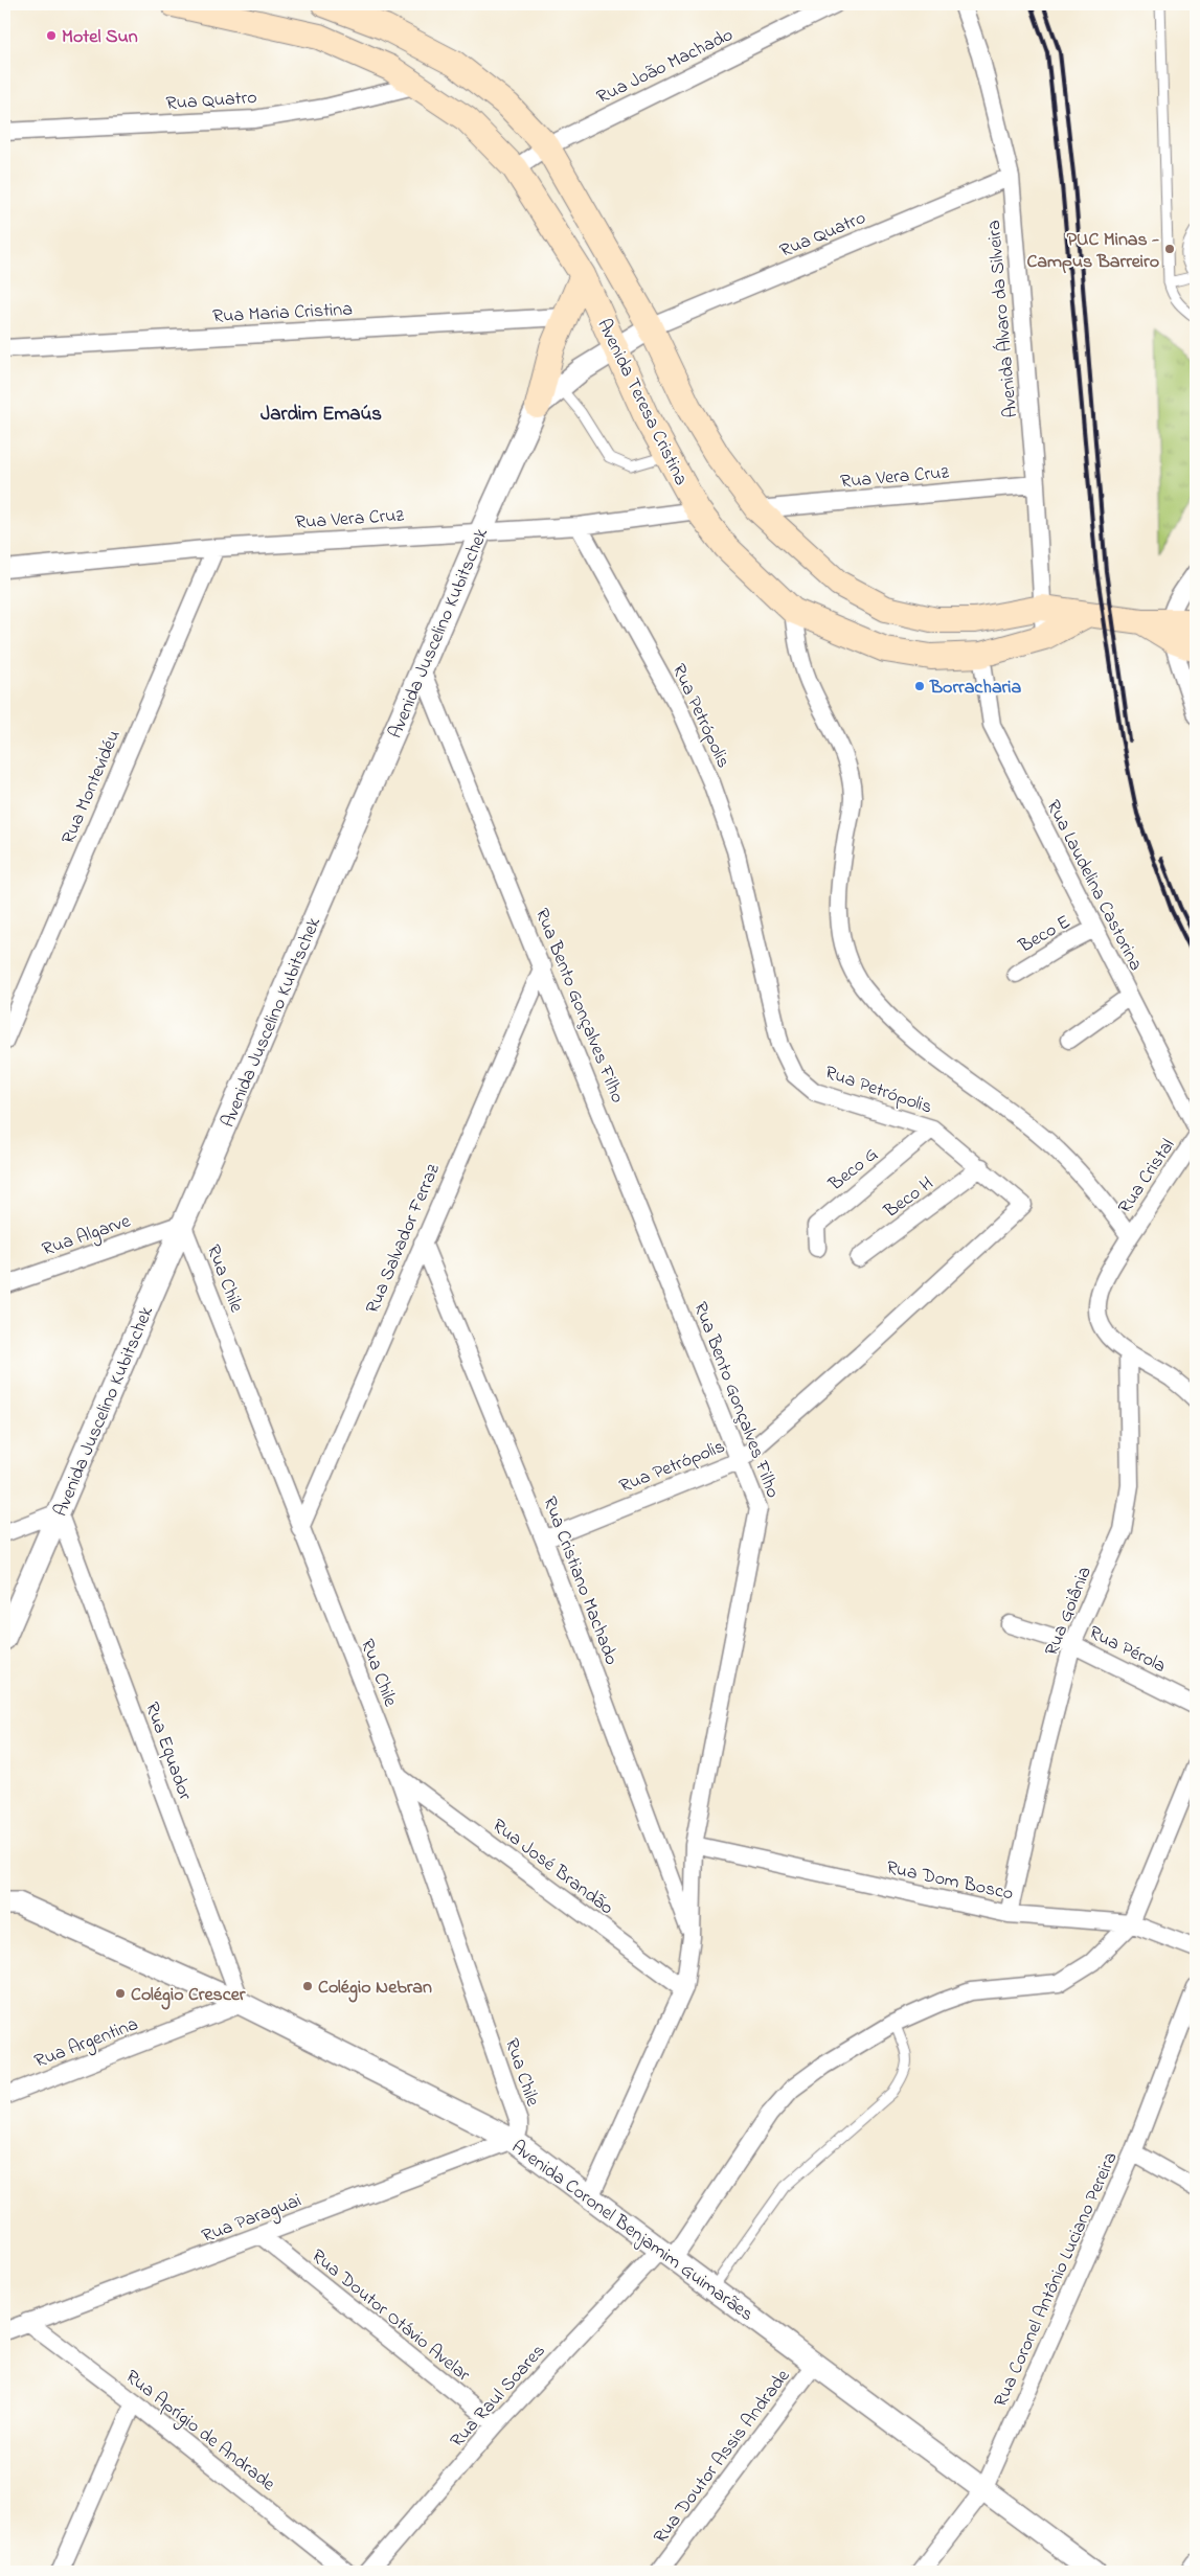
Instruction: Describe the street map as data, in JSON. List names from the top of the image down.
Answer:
{
  "streets": {
    "main road": ["Avenida Teresa Cristina"],
    "street": [
      "Rua João Machado",
      "Rua Quatro",
      "Rua Maria Cristina",
      "Avenida Álvaro da Silveira",
      "Rua Vera Cruz",
      "Avenida Juscelino Kubitschek",
      "Rua Petrópolis",
      "Rua Montevidéu",
      "Rua Laudelina Castorina",
      "Beco E",
      "Rua Bento Gonçalves Filho",
      "Beco G",
      "Rua Cristal",
      "Beco H",
      "Rua Algarve",
      "Rua Salvador Ferraz",
      "Rua Chile",
      "Rua Cristiano Machado",
      "Rua Goiânia",
      "Rua Pérola",
      "Rua Equador",
      "Rua José Brandão",
      "Rua Dom Bosco",
      "Rua Argentina",
      "Rua Paraguai",
      "Avenida Coronel Benjamim Guimarães",
      "Rua Coronel Antônio Luciano Pereira",
      "Rua Doutor Otávio Avelar",
      "Rua Raul Soares",
      "Rua Aprígio de Andrade",
      "Rua Doutor Assis Andrade"
    ]
  },
  "crossings": [
    ["Rua João Machado", "Avenida Teresa Cristina"],
    ["Rua Quatro", "Avenida Álvaro da Silveira"],
    ["Rua Quatro", "Avenida Teresa Cristina"],
    ["Avenida Álvaro da Silveira", "Avenida Teresa Cristina"],
    ["Avenida Álvaro da Silveira", "Rua Vera Cruz"],
    ["Avenida Teresa Cristina", "Rua Vera Cruz"],
    ["Avenida Teresa Cristina", "Rua Laudelina Castorina"],
    ["Rua Vera Cruz", "Avenida Juscelino Kubitschek"],
    ["Rua Vera Cruz", "Rua Petrópolis"],
    ["Rua Vera Cruz", "Rua Montevidéu"],
    ["Avenida Juscelino Kubitschek", "Rua Bento Gonçalves Filho"],
    ["Avenida Juscelino Kubitschek", "Rua Algarve"],
    ["Avenida Juscelino Kubitschek", "Rua Chile"],
    ["Avenida Juscelino Kubitschek", "Rua Equador"],
    ["Rua Petrópolis", "Rua Bento Gonçalves Filho"],
    ["Rua Petrópolis", "Beco G"],
    ["Rua Petrópolis", "Beco H"],
    ["Rua Petrópolis", "Rua Cristiano Machado"],
    ["Rua Laudelina Castorina", "Beco E"],
    ["Rua Bento Gonçalves Filho", "Rua Salvador Ferraz"],
    ["Rua Bento Gonçalves Filho", "Rua Cristiano Machado"],
    ["Rua Bento Gonçalves Filho", "Rua José Brandão"],
    ["Rua Bento Gonçalves Filho", "Rua Dom Bosco"],
    ["Rua Bento Gonçalves Filho", "Avenida Coronel Benjamim Guimarães"],
    ["Rua Cristal", "Rua Goiânia"],
    ["Rua Algarve", "Rua Chile"],
    ["Rua Salvador Ferraz", "Rua Chile"],
    ["Rua Salvador Ferraz", "Rua Cristiano Machado"],
    ["Rua Chile", "Rua José Brandão"],
    ["Rua Chile", "Rua Paraguai"],
    ["Rua Chile", "Avenida Coronel Benjamim Guimarães"],
    ["Rua Goiânia", "Rua Pérola"],
    ["Rua Goiânia", "Rua Dom Bosco"],
    ["Rua Equador", "Rua Argentina"],
    ["Rua Equador", "Avenida Coronel Benjamim Guimarães"],
    ["Rua Dom Bosco", "Rua Raul Soares"],
    ["Rua Argentina", "Avenida Coronel Benjamim Guimarães"],
    ["Rua Paraguai", "Avenida Coronel Benjamim Guimarães"],
    ["Rua Paraguai", "Rua Doutor Otávio Avelar"],
    ["Rua Paraguai", "Rua Aprígio de Andrade"],
    ["Avenida Coronel Benjamim Guimarães", "Rua Coronel Antônio Luciano Pereira"],
    ["Avenida Coronel Benjamim Guimarães", "Rua Raul Soares"],
    ["Avenida Coronel Benjamim Guimarães", "Rua Doutor Assis Andrade"],
    ["Rua Doutor Otávio Avelar", "Rua Raul Soares"]
  ],
  "districts": ["Jardim Emaús"],
  "places": [
    "Motel Sun",
    "PUC Minas - Campus Barreiro",
    "Borracharia",
    "Colégio Nebran",
    "Colégio Crescer"
  ]
}
